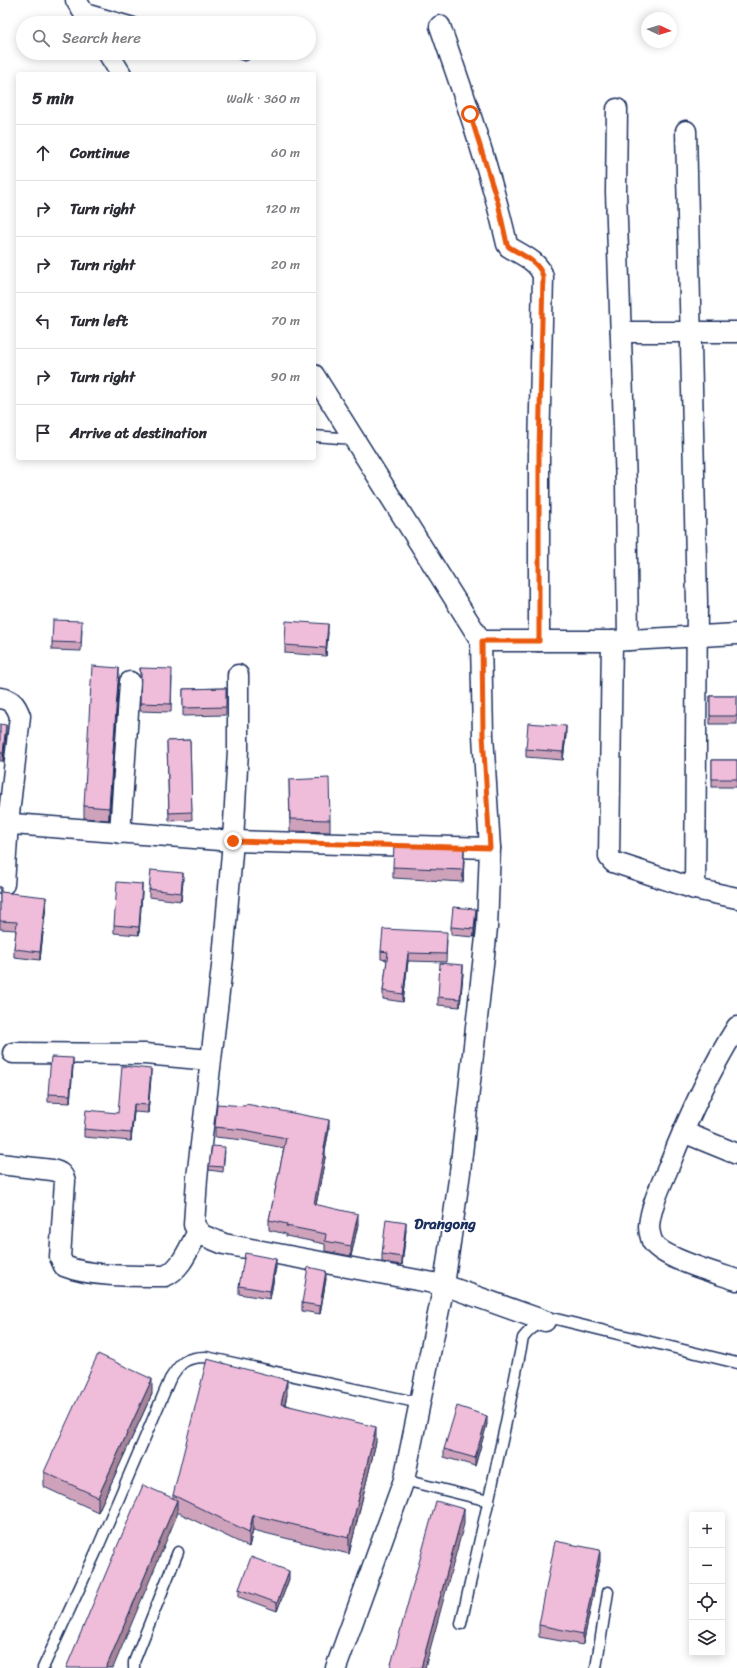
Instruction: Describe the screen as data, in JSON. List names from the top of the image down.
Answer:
{
  "districts": ["Drangong"],
  "north": "right",
  "page": {
    "search": "Search here",
    "heading": ["5 min", "Walk · 360 m"],
    "list": [
      ["Continue", "60 m"],
      ["Turn right", "120 m"],
      ["Turn right", "20 m"],
      ["Turn left", "70 m"],
      ["Turn right", "90 m"],
      "Arrive at destination"
    ],
    "map_buttons": ["+", "−"]
  }
}
